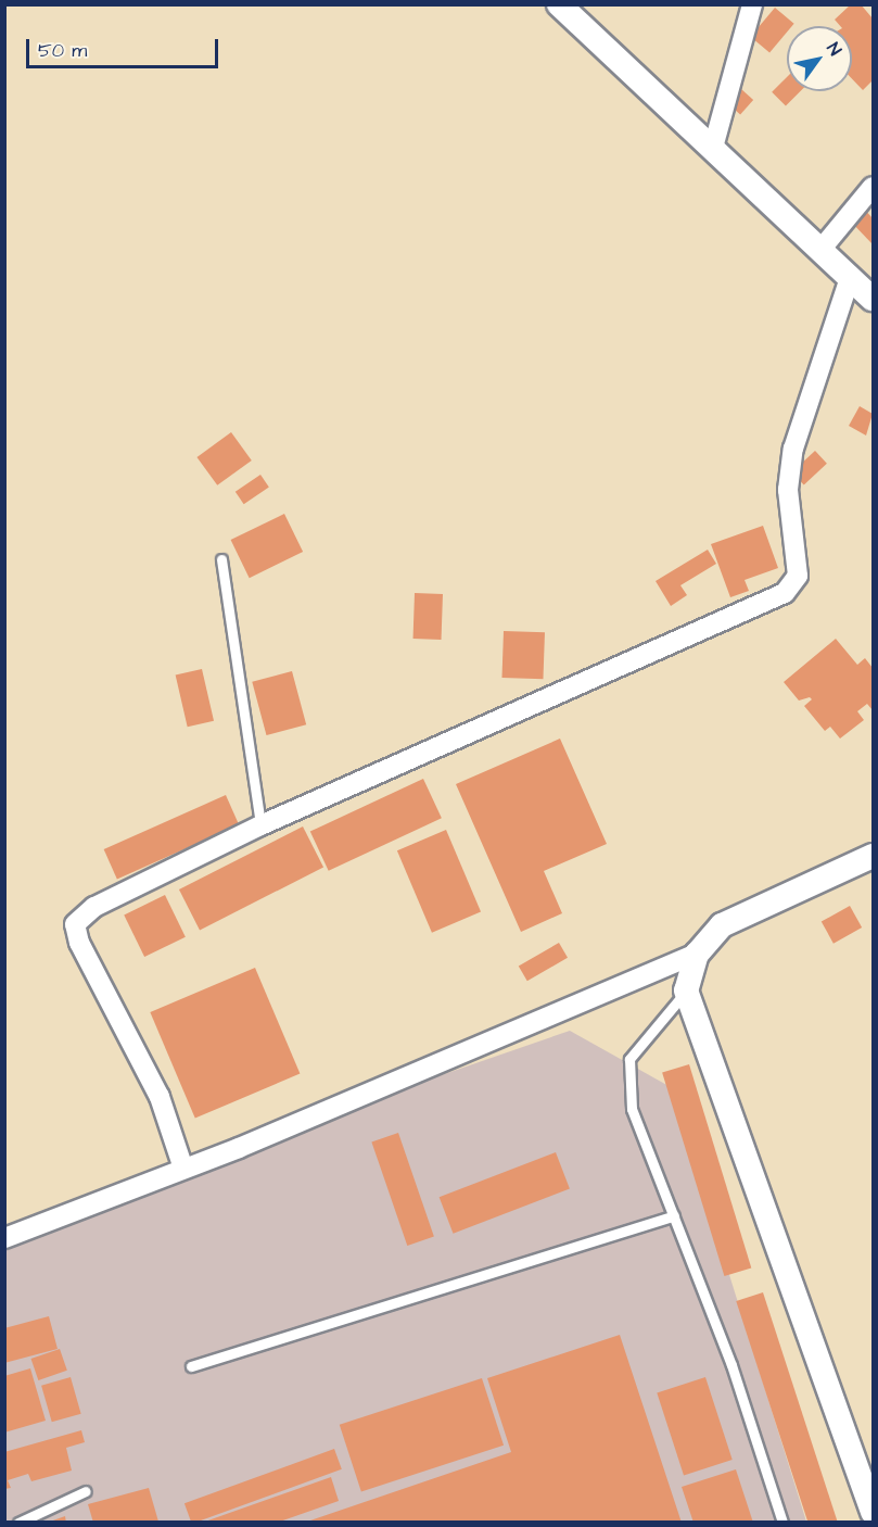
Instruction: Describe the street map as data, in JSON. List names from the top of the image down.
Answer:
{
  "scale_bar": "50 m",
  "north": "top right"
}
